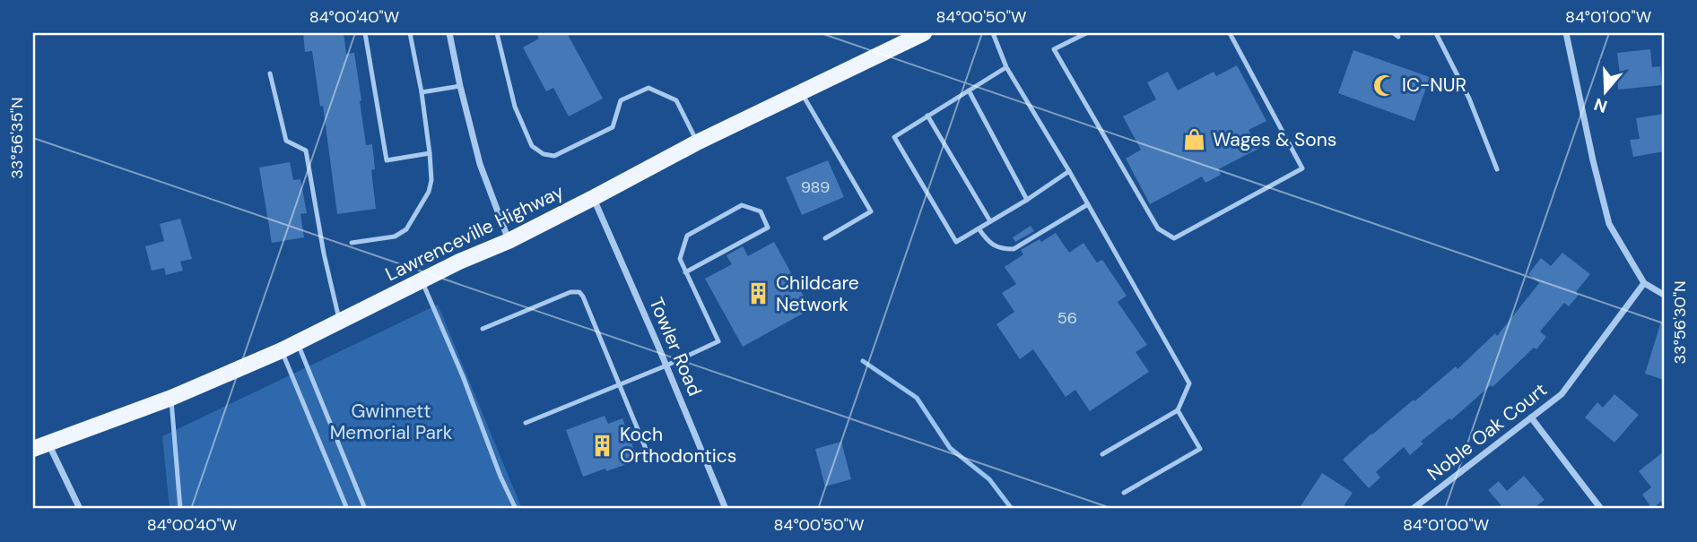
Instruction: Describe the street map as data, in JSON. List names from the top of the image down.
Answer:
{
  "streets": {
    "main road": ["Lawrenceville Highway"],
    "street": ["Towler Road", "Noble Oak Court"]
  },
  "crossings": [
    ["Lawrenceville Highway", "Towler Road"]
  ],
  "parks": ["Gwinnett Memorial Park"],
  "places": {
    "mosque": ["IC-NUR"],
    "shop": ["Wages & Sons"],
    "building": ["Childcare Network", "Koch Orthodontics"]
  },
  "house_numbers": ["989", "56"],
  "north": "bottom",
  "coordinates": [
    "84°00'40\"W",
    "84°00'50\"W",
    "84°01'00\"W",
    "33°56'35\"N",
    "33°56'30\"N"
  ]
}
